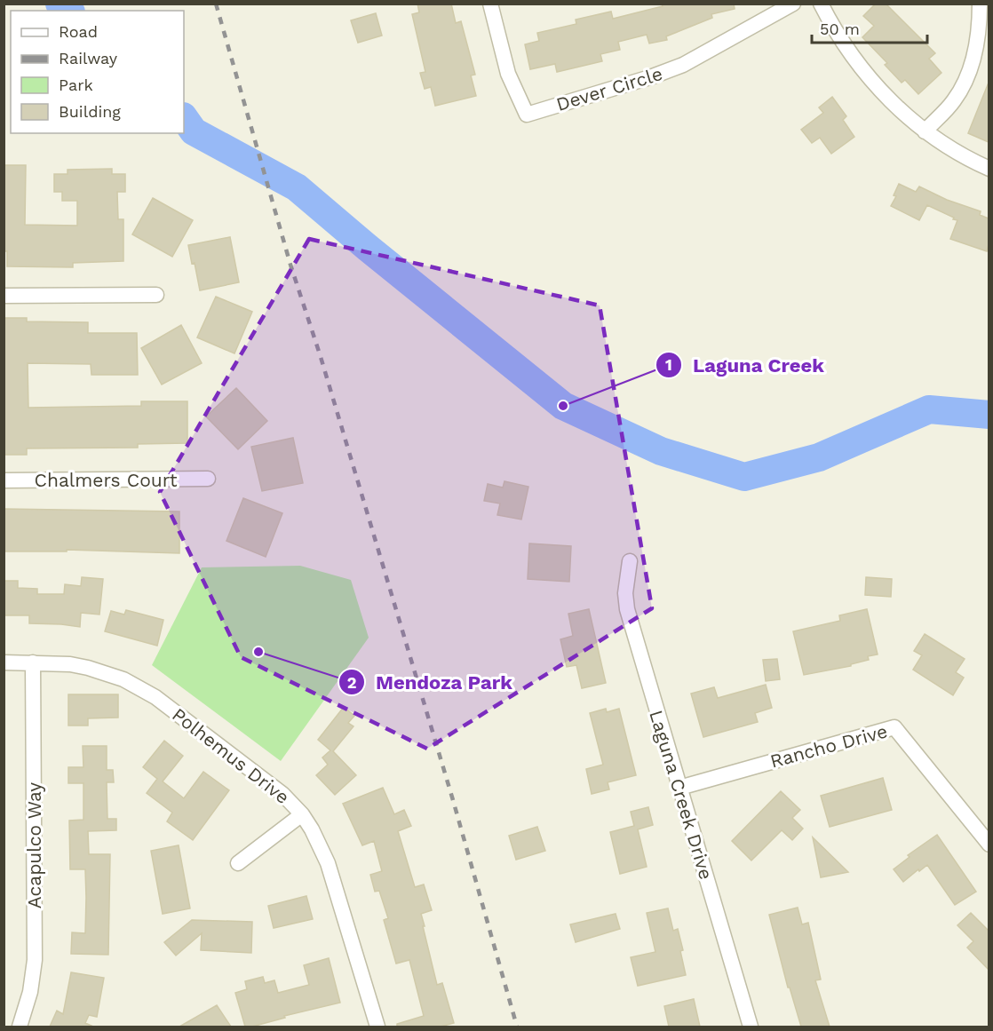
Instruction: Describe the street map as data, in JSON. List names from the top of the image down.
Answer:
{
  "streets": {
    "street": [
      "Dever Circle",
      "Chalmers Court",
      "Rancho Drive",
      "Polhemus Drive",
      "Laguna Creek Drive",
      "Acapulco Way"
    ]
  },
  "crossings": [
    ["Rancho Drive", "Laguna Creek Drive"],
    ["Polhemus Drive", "Acapulco Way"]
  ],
  "places": ["Laguna Creek", "Mendoza Park"],
  "legend": [
    "Road",
    "Railway",
    "Park",
    "Building"
  ],
  "scale_bar": "50 m"
}
